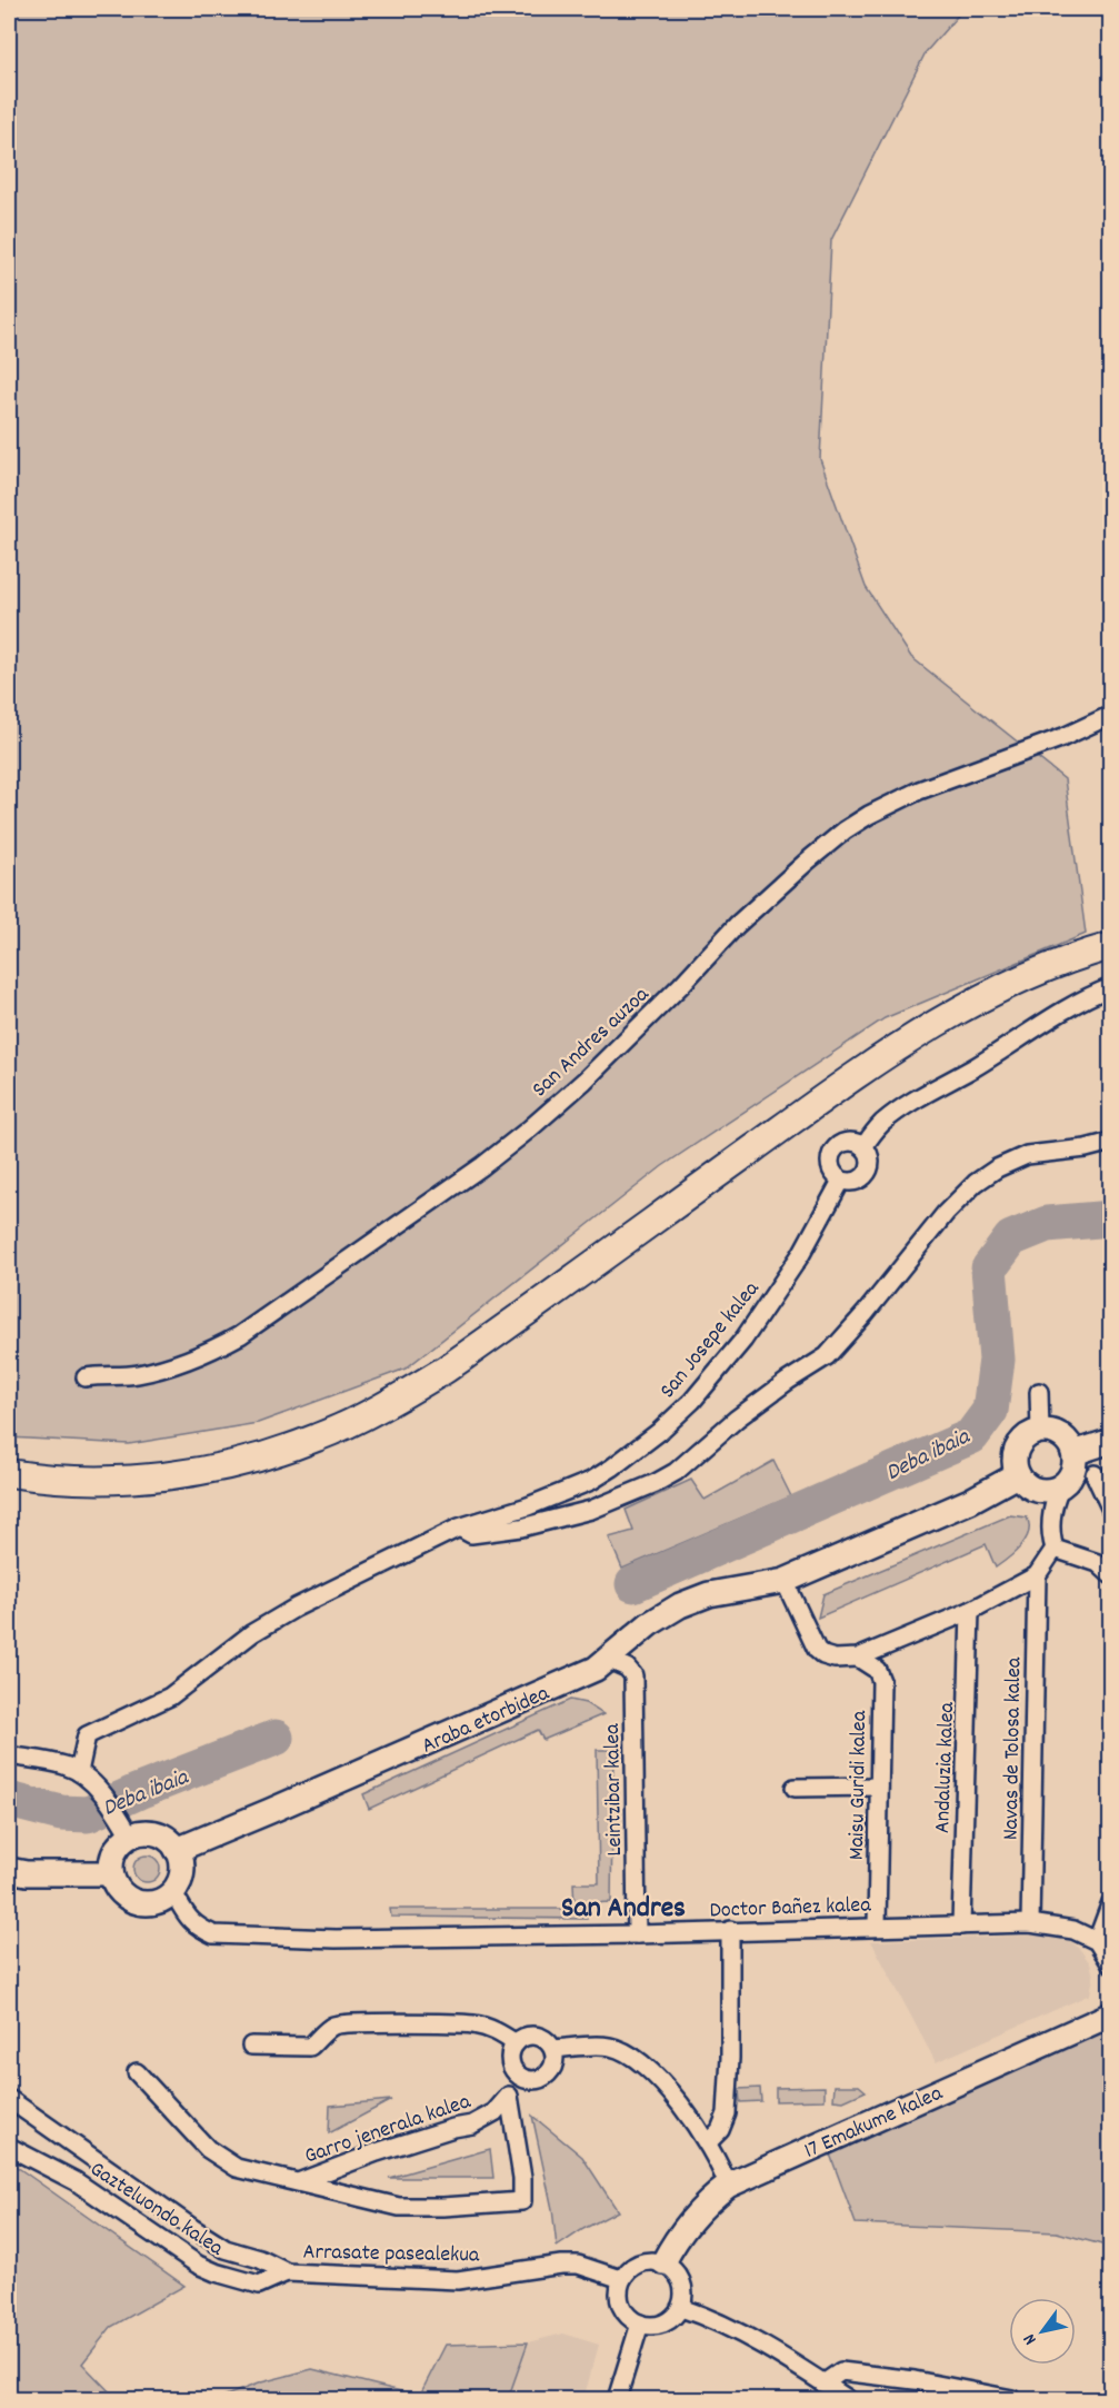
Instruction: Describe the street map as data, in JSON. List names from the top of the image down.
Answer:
{
  "streets": {
    "street": [
      "San Andres auzoa",
      "San Josepe kalea",
      "Araba etorbidea",
      "Navas de Tolosa kalea",
      "Andaluzia kalea",
      "Maisu Guridi kalea",
      "Leintzibar kalea",
      "Doctor Bañez kalea",
      "17 Emakume kalea",
      "Garro jenerala kalea",
      "Gazteluondo kalea",
      "Arrasate pasealekua"
    ]
  },
  "crossings": [
    ["Araba etorbidea", "Leintzibar kalea"],
    ["Araba etorbidea", "Doctor Bañez kalea"],
    ["Navas de Tolosa kalea", "Doctor Bañez kalea"],
    ["Andaluzia kalea", "Doctor Bañez kalea"],
    ["Maisu Guridi kalea", "Doctor Bañez kalea"],
    ["Leintzibar kalea", "Doctor Bañez kalea"],
    ["17 Emakume kalea", "Arrasate pasealekua"],
    ["Gazteluondo kalea", "Arrasate pasealekua"]
  ],
  "districts": ["San Andres"],
  "water": ["Deba ibaia"],
  "north": "bottom left"
}
